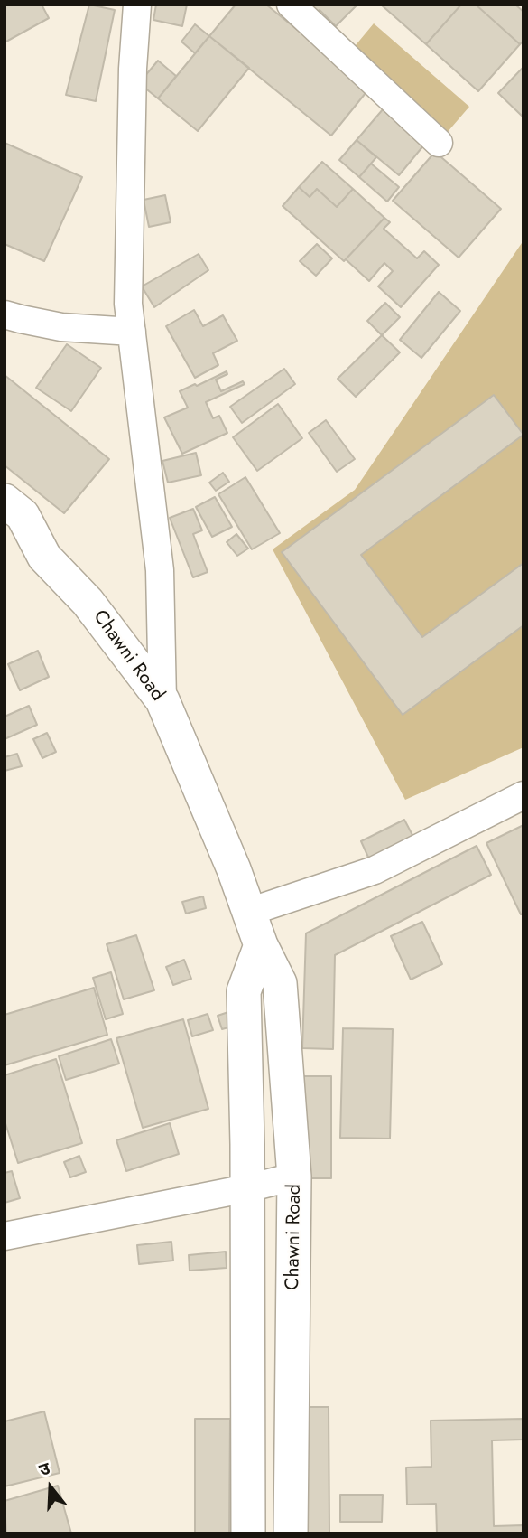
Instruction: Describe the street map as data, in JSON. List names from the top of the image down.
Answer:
{
  "streets": {
    "street": ["Chawni Road"]
  },
  "north": "top"
}
